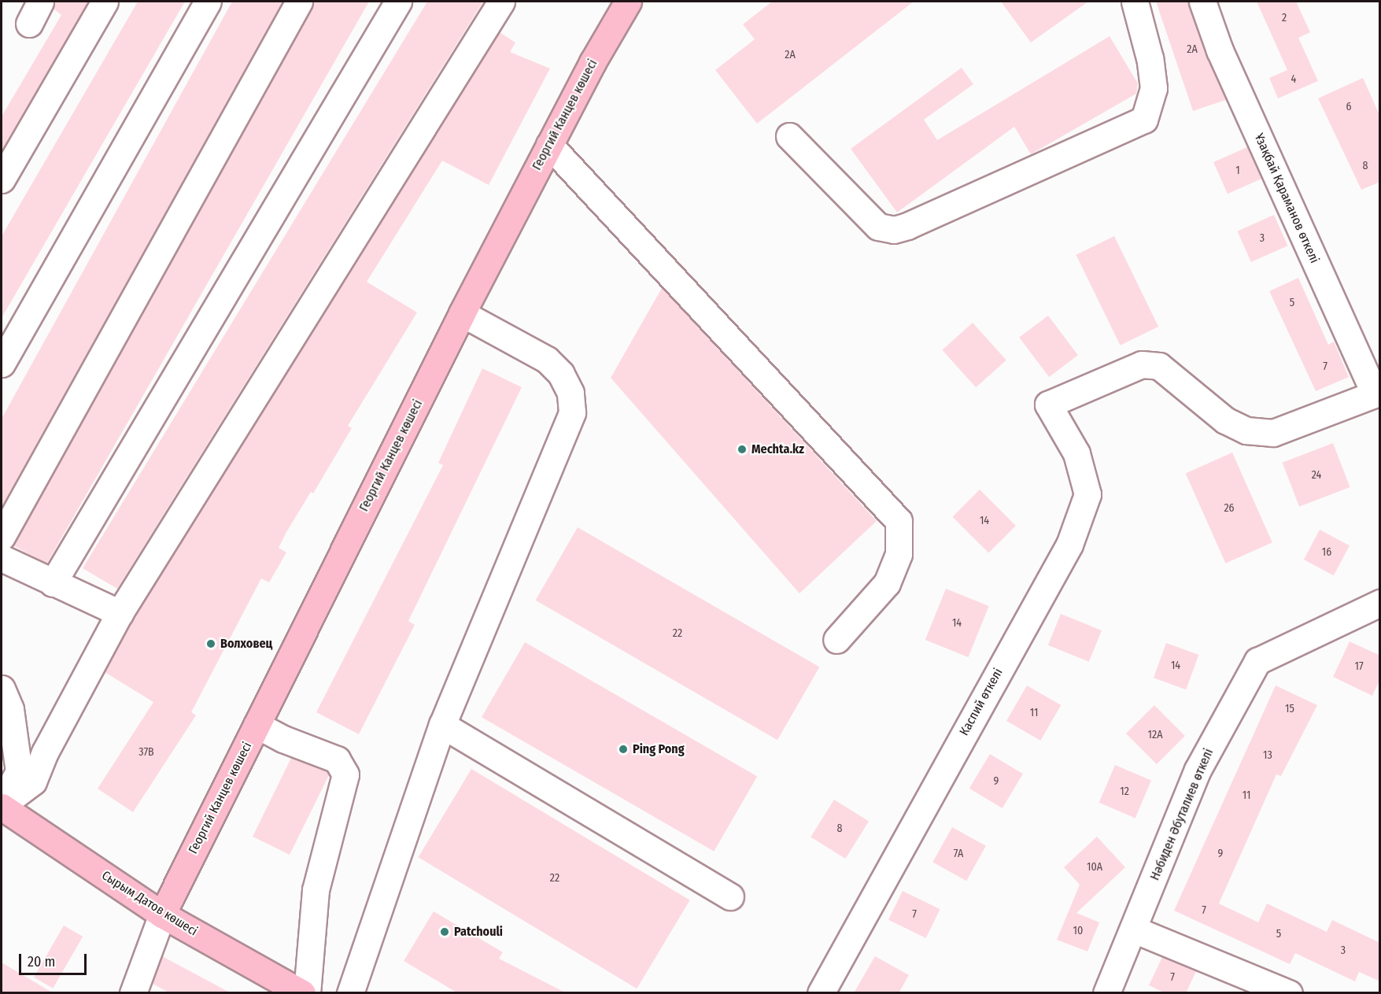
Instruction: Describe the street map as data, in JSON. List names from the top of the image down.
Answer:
{
  "streets": {
    "main road": ["Георгий Канцев көшесі", "Сырым Датов көшесі"],
    "street": ["Ұзақбай Қараманов өткелі", "Каспий өткелі", "Нәбиден Әбуталиев өткелі"]
  },
  "crossings": [
    ["Георгий Канцев көшесі", "Сырым Датов көшесі"],
    ["Ұзақбай Қараманов өткелі", "Каспий өткелі"]
  ],
  "places": [
    "Mechta.kz",
    "Волховец",
    "Ping Pong",
    "Patchouli"
  ],
  "house_numbers": [
    "2",
    "2А",
    "2А",
    "4",
    "6",
    "8",
    "1",
    "3",
    "5",
    "7",
    "24",
    "26",
    "14",
    "16",
    "14",
    "22",
    "14",
    "17",
    "15",
    "11",
    "12А",
    "37В",
    "13",
    "9",
    "12",
    "11",
    "8",
    "7А",
    "9",
    "10А",
    "22",
    "7",
    "7",
    "10",
    "5",
    "3",
    "7"
  ],
  "scale_bar": "20 m"
}
